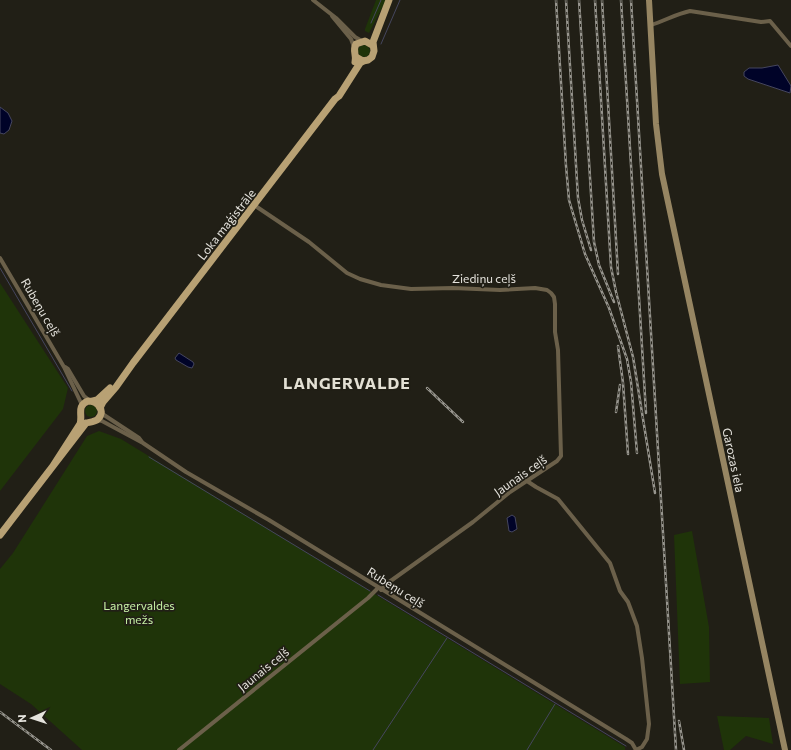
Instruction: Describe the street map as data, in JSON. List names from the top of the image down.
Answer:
{
  "streets": {
    "main road": ["Loka maģistrāle", "Garozas iela"],
    "street": ["Ziediņu ceļš", "Rubeņu ceļš", "Jaunais ceļš"]
  },
  "crossings": [
    ["Loka maģistrāle", "Ziediņu ceļš"],
    ["Loka maģistrāle", "Rubeņu ceļš"],
    ["Ziediņu ceļš", "Jaunais ceļš"],
    ["Rubeņu ceļš", "Jaunais ceļš"]
  ],
  "districts": ["LANGERVALDE"],
  "parks": ["Langervaldes mežs"],
  "north": "left"
}
